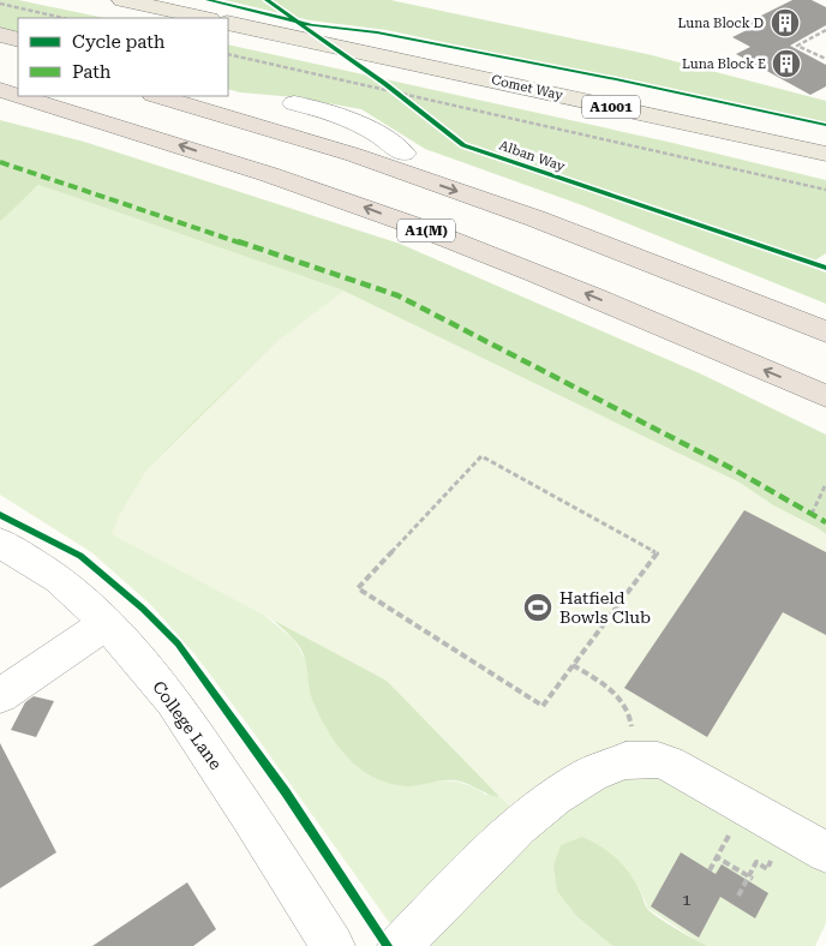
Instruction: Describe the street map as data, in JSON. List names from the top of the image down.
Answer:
{
  "streets": {
    "highway": ["A1(M)"],
    "main road": ["Comet Way", "A1001"],
    "street": ["College Lane"],
    "cycle path": ["Alban Way"]
  },
  "places": {
    "building": ["Luna Block D", "Luna Block E"],
    "sports": ["Hatfield Bowls Club"]
  },
  "house_numbers": ["1"],
  "legend": ["Cycle path", "Path"]
}
